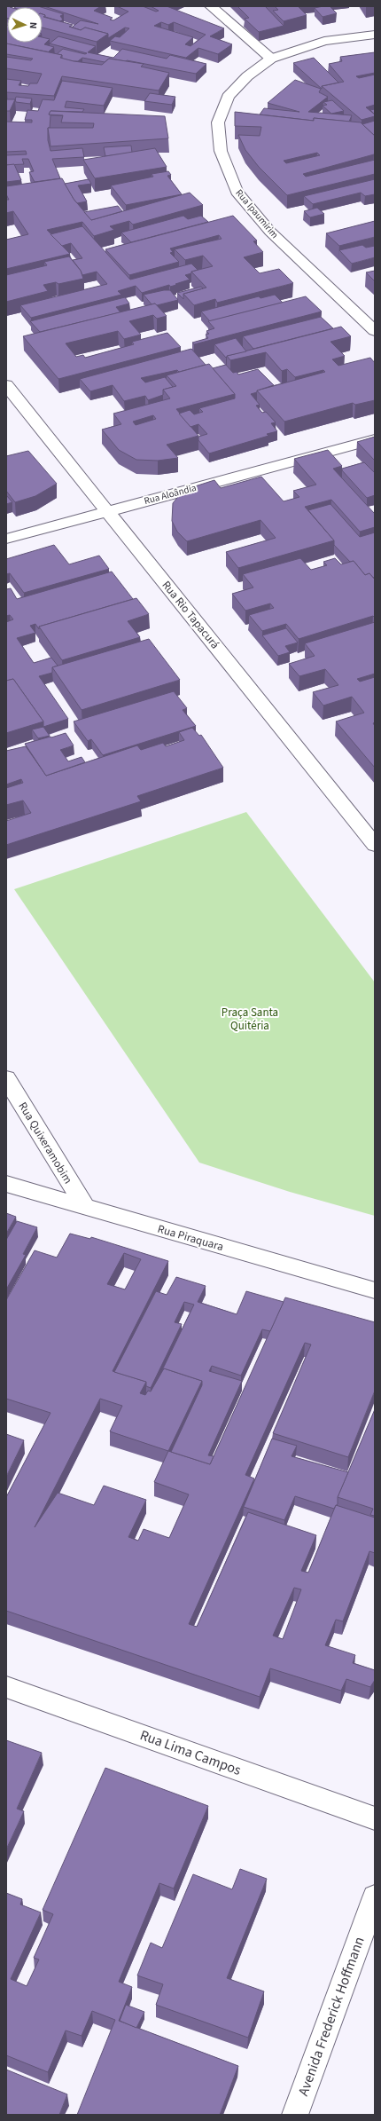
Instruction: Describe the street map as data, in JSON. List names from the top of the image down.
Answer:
{
  "streets": {
    "street": [
      "Rua Ipaumirim",
      "Rua Aloândia",
      "Rua Rio Tapacurá",
      "Rua Quixeramobim",
      "Rua Piraquara",
      "Rua Lima Campos",
      "Avenida Frederick Hoffmann"
    ]
  },
  "crossings": [
    ["Rua Aloândia", "Rua Rio Tapacurá"],
    ["Rua Quixeramobim", "Rua Piraquara"]
  ],
  "parks": ["Praça Santa Quitéria"],
  "north": "right"
}
